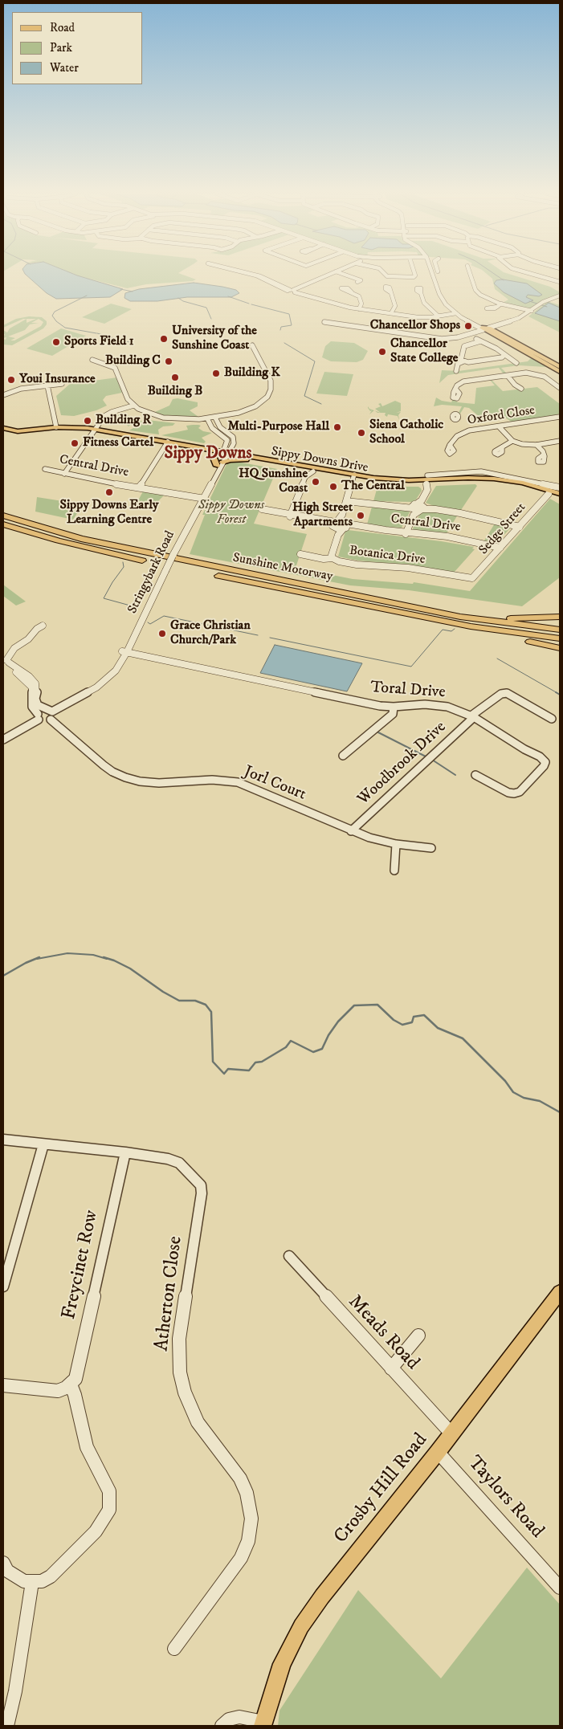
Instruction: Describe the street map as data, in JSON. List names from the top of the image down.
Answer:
{
  "streets": {
    "highway": ["Sunshine Motorway"],
    "main road": ["Sippy Downs Drive", "Crosby Hill Road"],
    "street": [
      "Oxford Close",
      "Central Drive",
      "Sedge Street",
      "Botanica Drive",
      "Stringybark Road",
      "Toral Drive",
      "Woodbrook Drive",
      "Jorl Court",
      "Freycinet Row",
      "Atherton Close",
      "Meads Road",
      "Taylors Road"
    ]
  },
  "crossings": [
    ["Sippy Downs Drive", "Central Drive"],
    ["Sippy Downs Drive", "Sedge Street"],
    ["Sippy Downs Drive", "Stringybark Road"],
    ["Central Drive", "Sedge Street"],
    ["Central Drive", "Stringybark Road"],
    ["Sedge Street", "Botanica Drive"],
    ["Stringybark Road", "Toral Drive"],
    ["Toral Drive", "Woodbrook Drive"],
    ["Woodbrook Drive", "Jorl Court"],
    ["Freycinet Row", "Atherton Close"],
    ["Meads Road", "Crosby Hill Road"],
    ["Crosby Hill Road", "Taylors Road"]
  ],
  "districts": ["Sippy Downs"],
  "parks": ["Sippy Downs Forest"],
  "places": [
    "Chancellor Shops",
    "University of the Sunshine Coast",
    "Sports Field 1",
    "Chancellor State College",
    "Building C",
    "Building K",
    "Building B",
    "Youi Insurance",
    "Building R",
    "Multi-Purpose Hall",
    "Siena Catholic School",
    "Fitness Cartel",
    "HQ Sunshine Coast",
    "The Central",
    "Sippy Downs Early Learning Centre",
    "High Street Apartments",
    "Grace Christian Church/Park"
  ],
  "legend": ["Road", "Park", "Water"]
}
